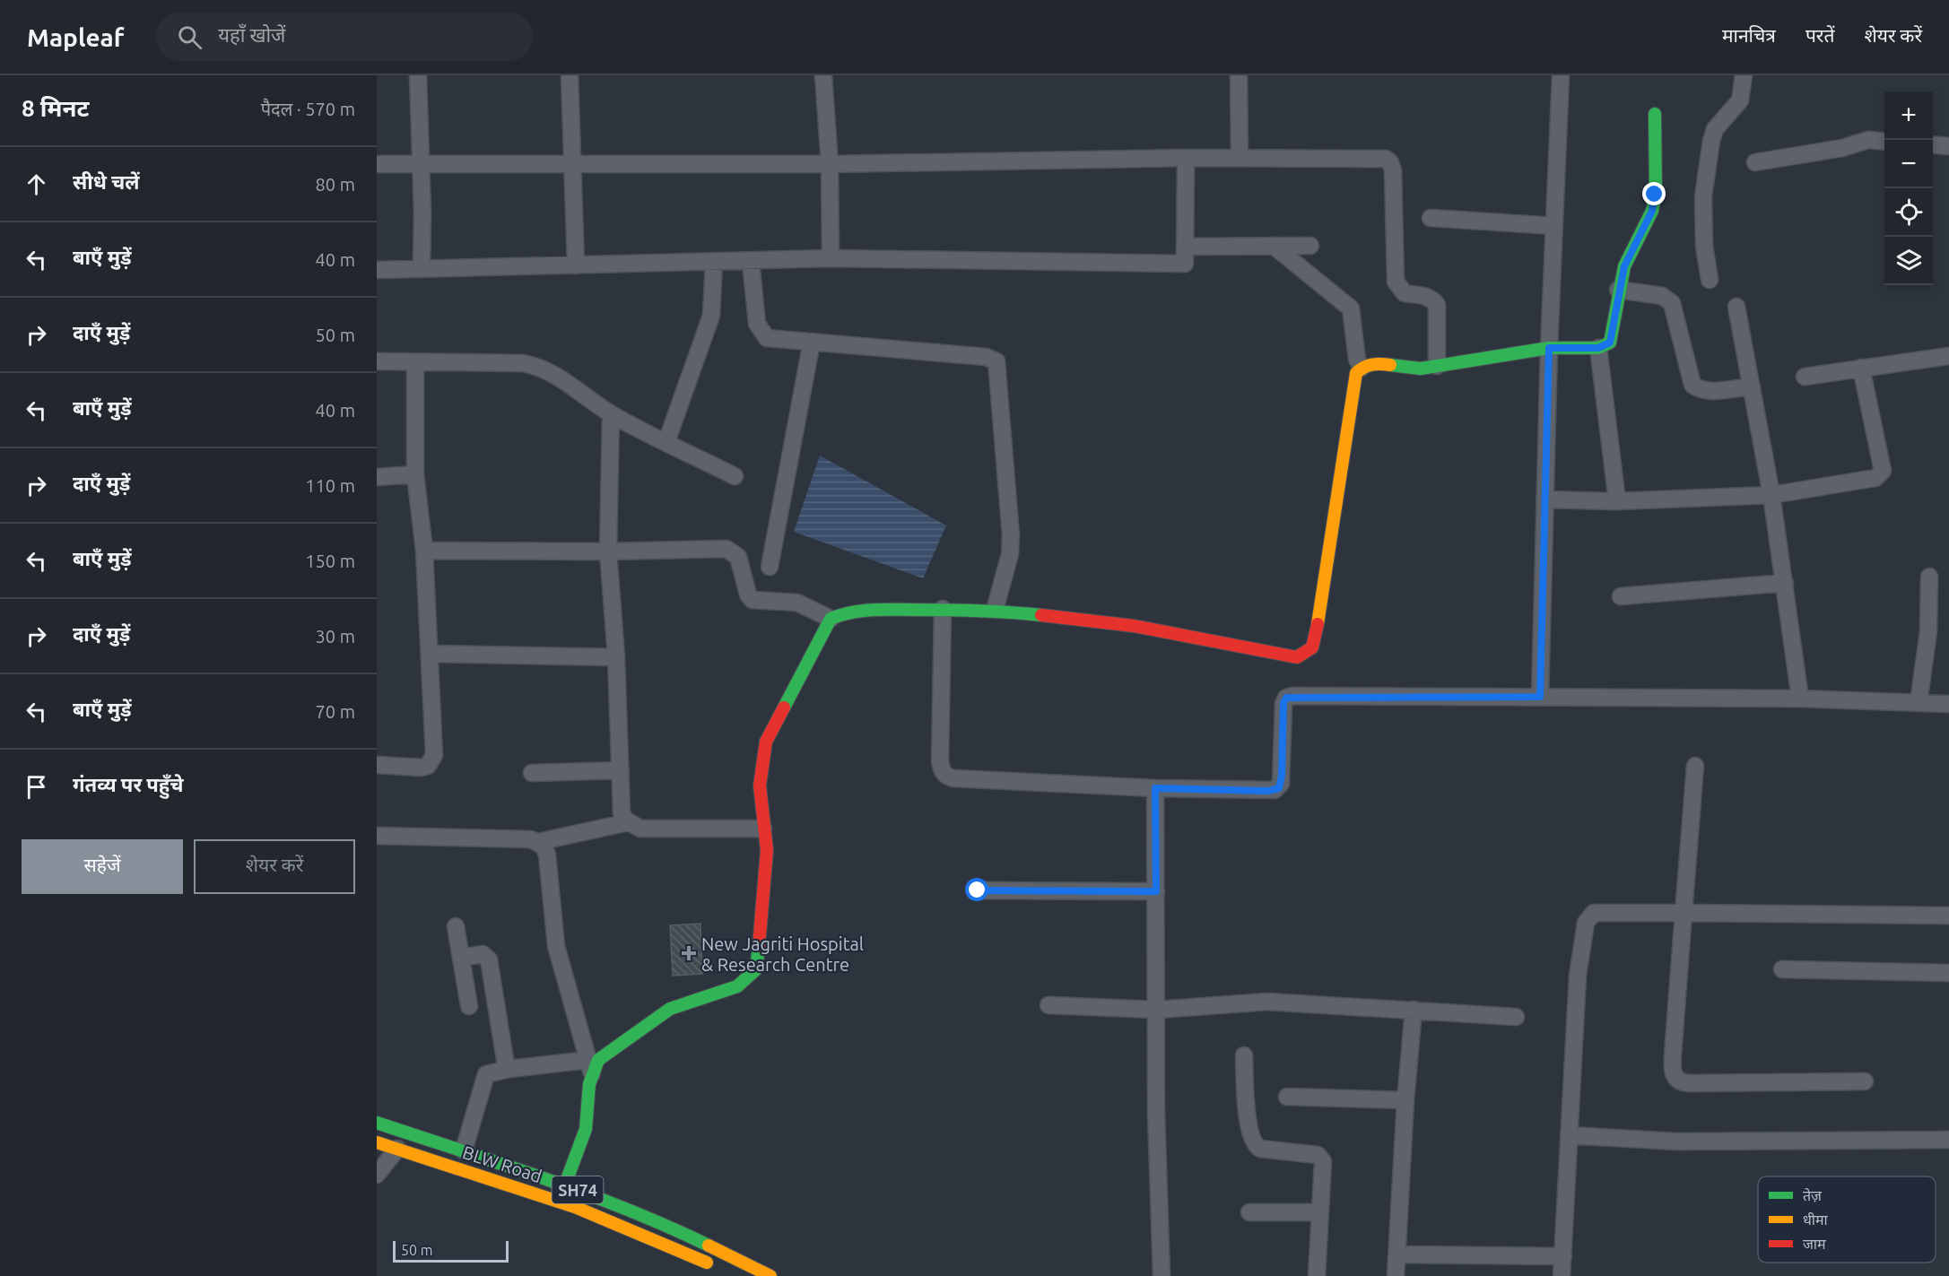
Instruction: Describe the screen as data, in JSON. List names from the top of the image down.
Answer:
{
  "streets": {
    "street": ["BLW Road", "SH74"]
  },
  "places": {
    "health": ["New Jagriti Hospital & Research Centre"]
  },
  "legend": ["तेज़", "धीमा", "जाम"],
  "scale_bar": "50 m",
  "page": {
    "header": "Mapleaf",
    "search": "यहाँ खोजें",
    "nav": ["मानचित्र", "परतें", "शेयर करें"],
    "heading": ["8 मिनट", "पैदल · 570 m"],
    "map_buttons": ["+", "−"],
    "list": [
      ["सीधे चलें", "80 m"],
      ["बाएँ मुड़ें", "40 m"],
      ["दाएँ मुड़ें", "50 m"],
      ["बाएँ मुड़ें", "40 m"],
      ["दाएँ मुड़ें", "110 m"],
      ["बाएँ मुड़ें", "150 m"],
      ["दाएँ मुड़ें", "30 m"],
      ["बाएँ मुड़ें", "70 m"],
      "गंतव्य पर पहुँचे"
    ],
    "buttons": ["सहेजें", "शेयर करें"],
    "scale": "50 m"
  }
}
